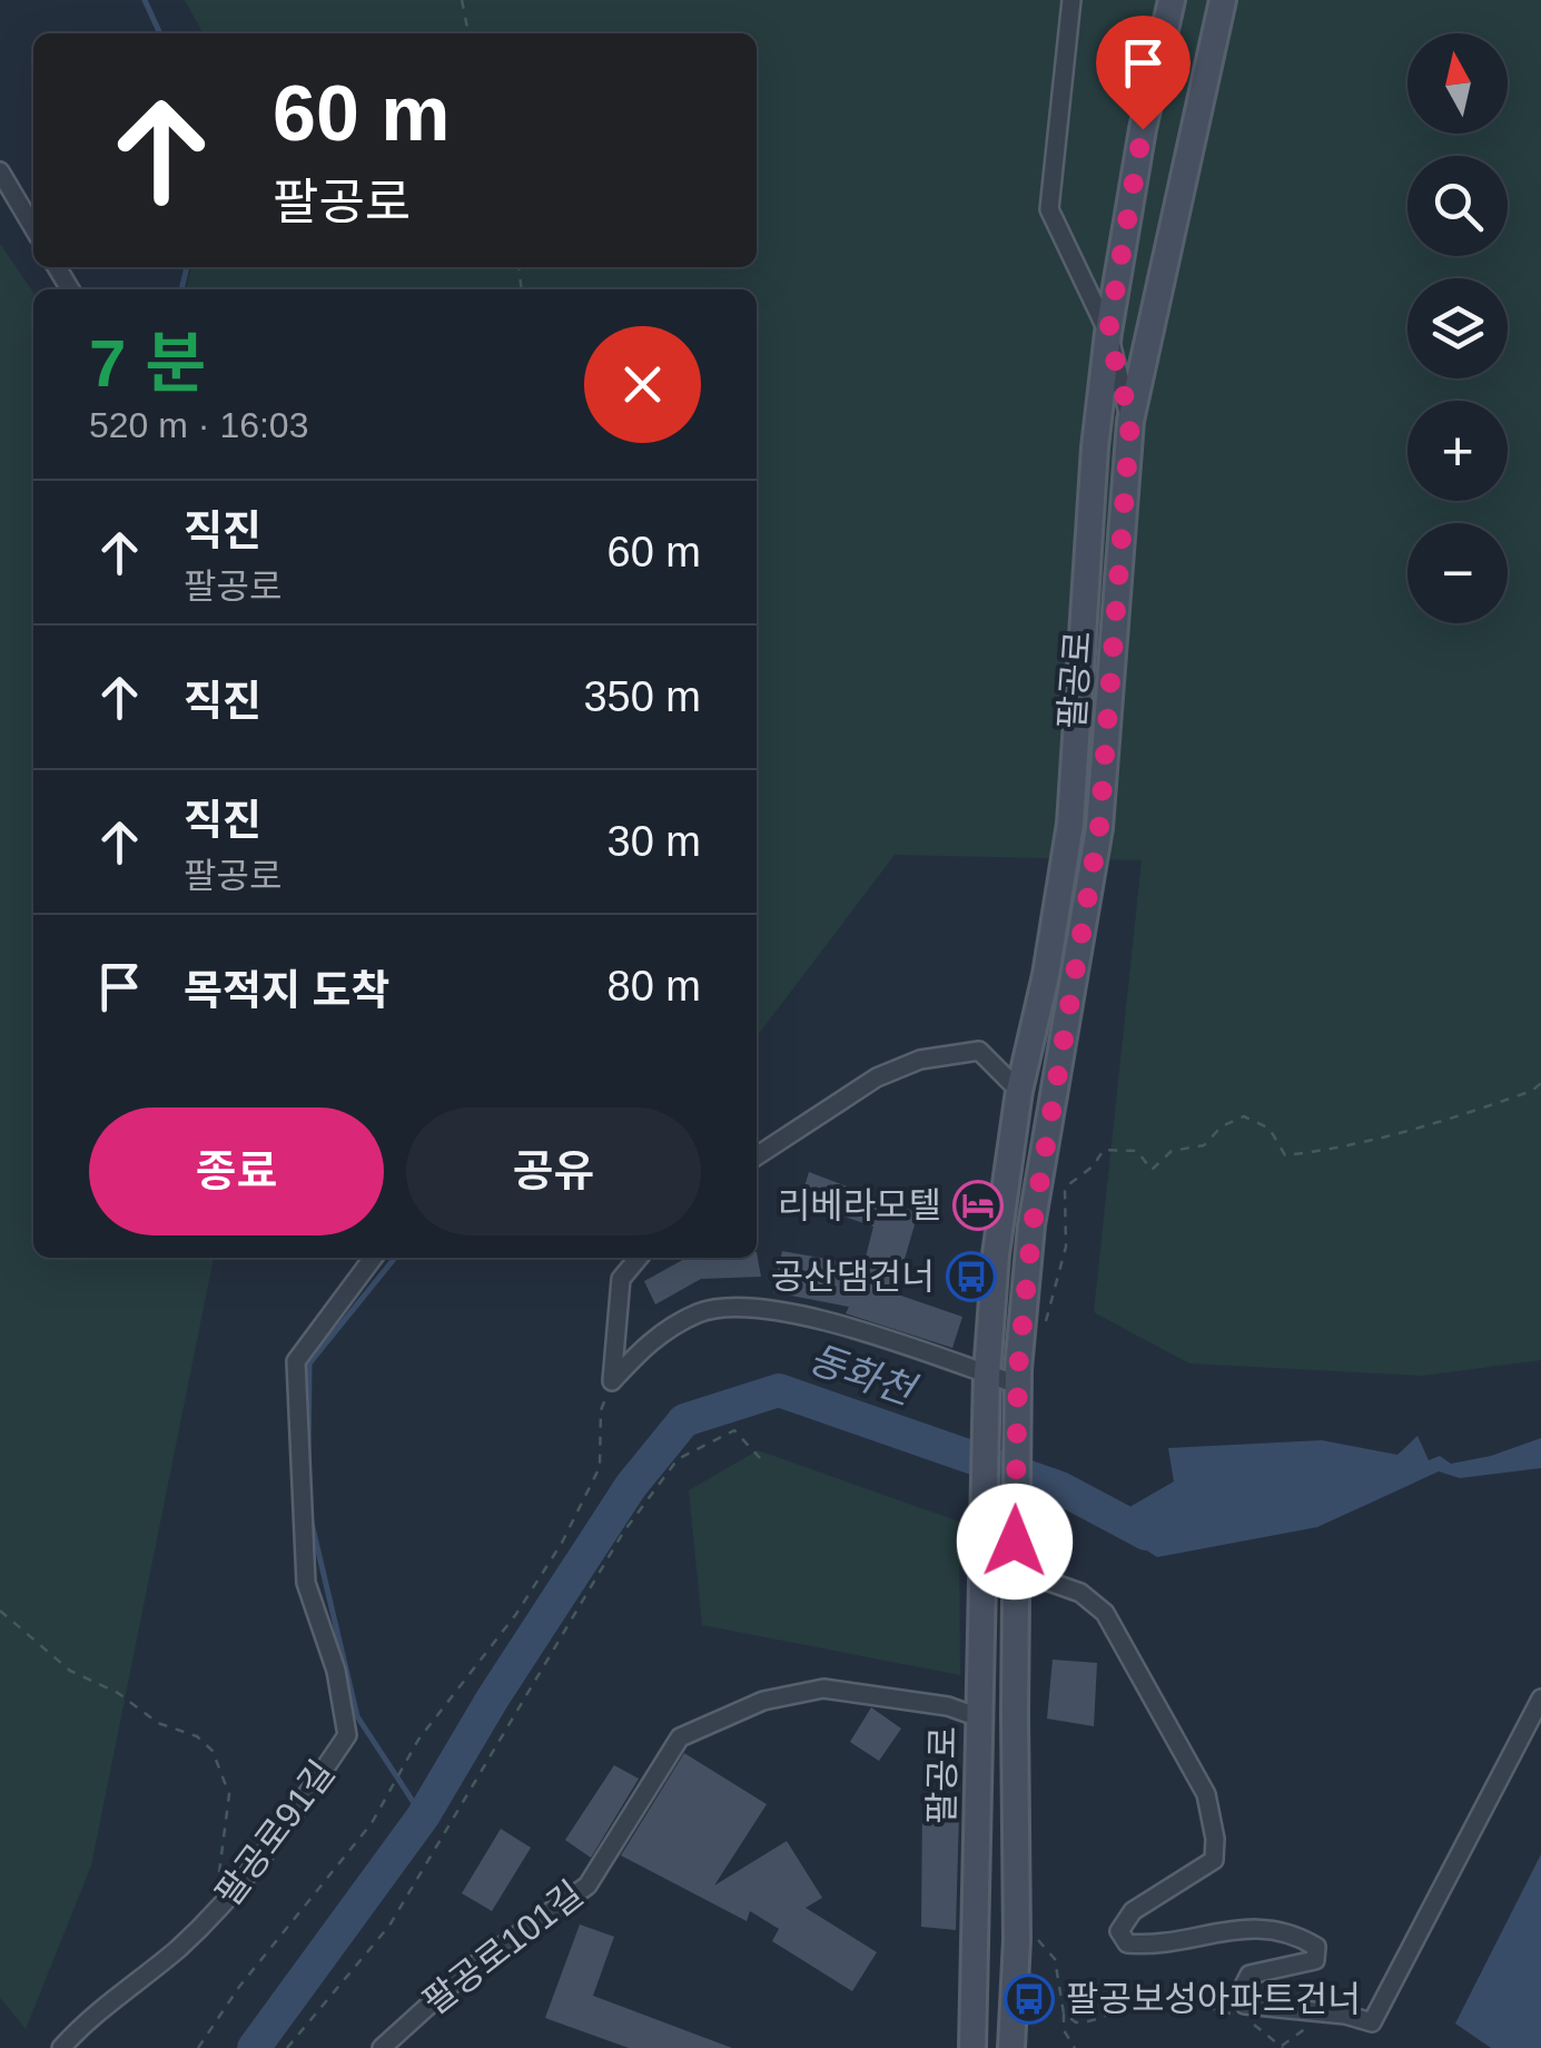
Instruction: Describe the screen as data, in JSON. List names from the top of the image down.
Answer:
{
  "streets": {
    "main road": ["팔공로"],
    "street": ["팔공로91길", "팔공로101길"]
  },
  "crossings": [
    ["팔공로", "팔공로101길"]
  ],
  "water": ["동화천"],
  "places": {
    "hotel": ["리베라모텔"],
    "bus stop": ["공산댐건너", "팔공보성아파트건너"]
  },
  "north": "top",
  "page": {
    "map_buttons": ["+", "−"],
    "turn": ["60 m", "팔공로"],
    "heading": ["7 분", "520 m · 16:03"],
    "list": [
      {
        "name": "직진",
        "note": "팔공로",
        "value": "60 m"
      },
      {
        "name": "직진",
        "value": "350 m"
      },
      {
        "name": "직진",
        "note": "팔공로",
        "value": "30 m"
      },
      {
        "name": "목적지 도착",
        "value": "80 m"
      }
    ],
    "buttons": ["종료", "공유"]
  }
}
